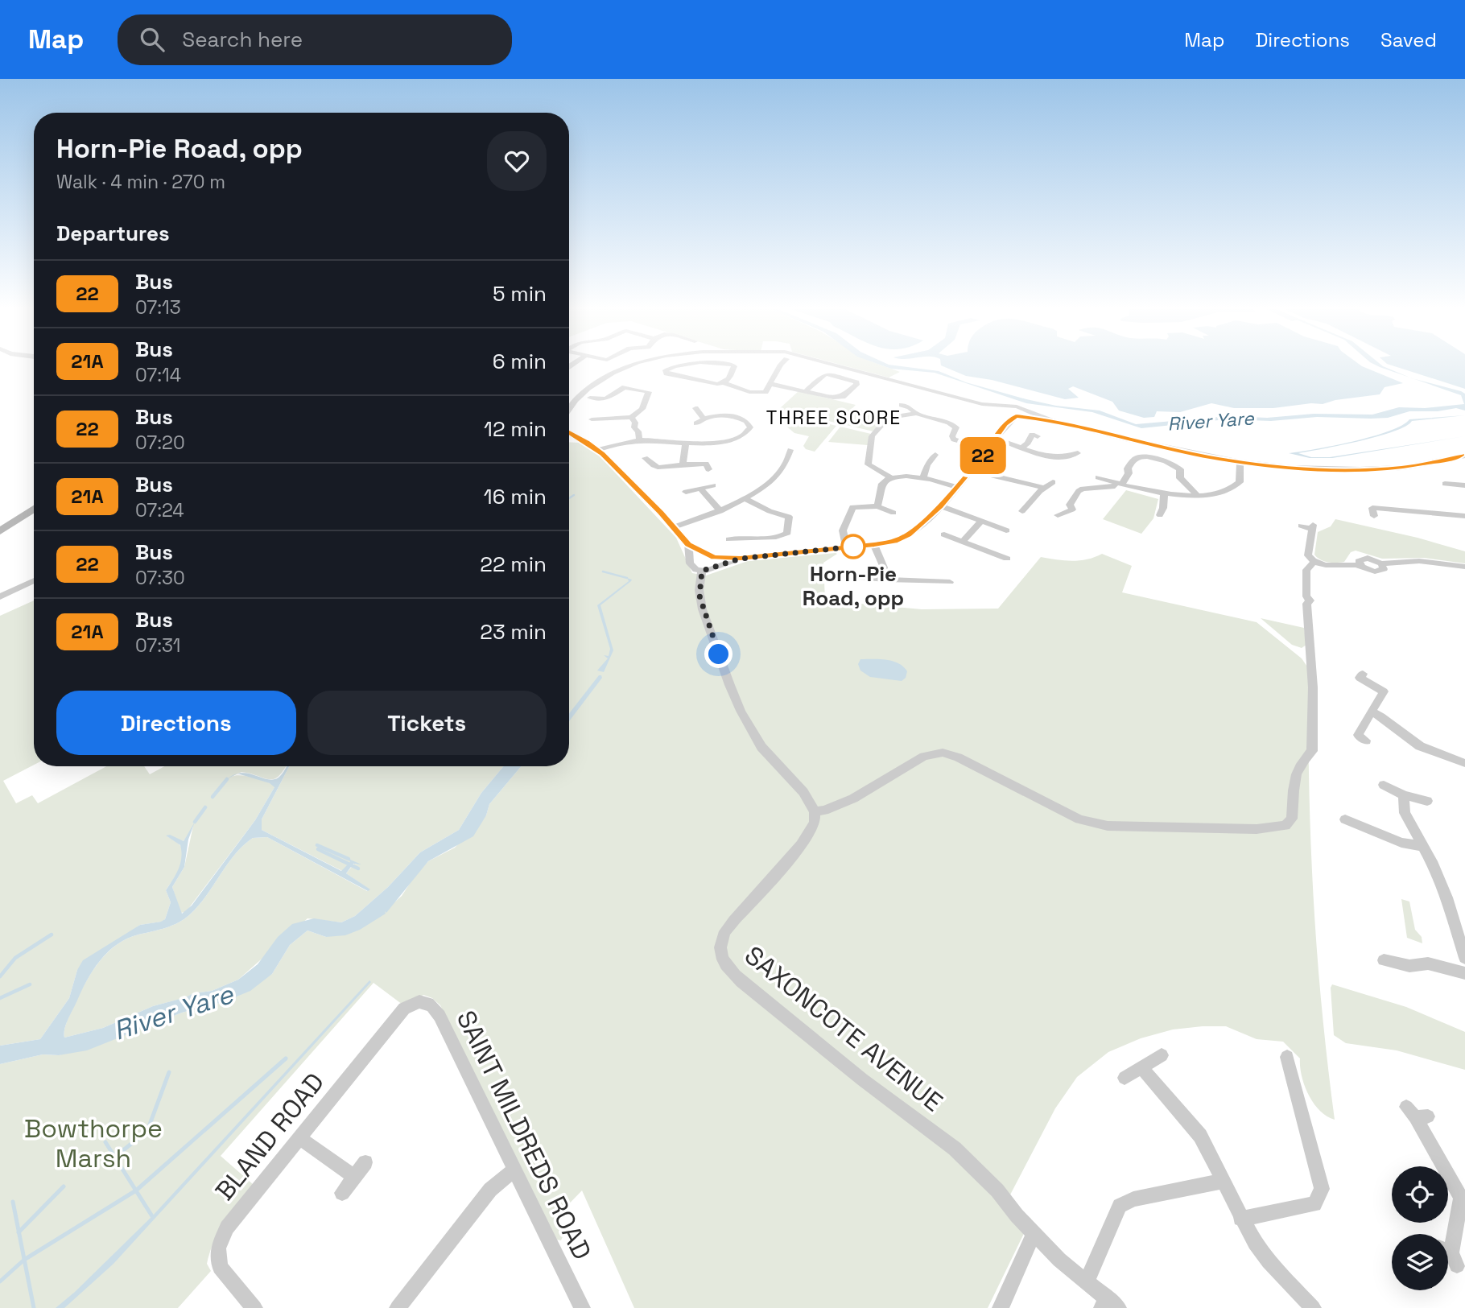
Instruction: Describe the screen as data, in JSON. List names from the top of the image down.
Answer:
{
  "streets": {
    "street": ["SAXONCOTE AVENUE", "SAINT MILDREDS ROAD", "BLAND ROAD"]
  },
  "crossings": [
    ["SAINT MILDREDS ROAD", "BLAND ROAD"]
  ],
  "districts": ["THREE SCORE"],
  "water": ["River Yare"],
  "parks": ["Bowthorpe Marsh"],
  "places": ["Horn-Pie Road, opp"],
  "lines": ["bus line 22"],
  "page": {
    "header": "Map",
    "search": "Search here",
    "nav": ["Map", "Directions", "Saved"],
    "on_map": "22",
    "heading": [
      ["Horn-Pie Road, opp", "Walk · 4 min · 270 m"],
      "Departures"
    ],
    "list": [
      {
        "mark": "22",
        "name": "Bus",
        "note": "07:13",
        "value": "5 min"
      },
      {
        "mark": "21A",
        "name": "Bus",
        "note": "07:14",
        "value": "6 min"
      },
      {
        "mark": "22",
        "name": "Bus",
        "note": "07:20",
        "value": "12 min"
      },
      {
        "mark": "21A",
        "name": "Bus",
        "note": "07:24",
        "value": "16 min"
      },
      {
        "mark": "22",
        "name": "Bus",
        "note": "07:30",
        "value": "22 min"
      },
      {
        "mark": "21A",
        "name": "Bus",
        "note": "07:31",
        "value": "23 min"
      }
    ],
    "buttons": ["Directions", "Tickets"]
  }
}
